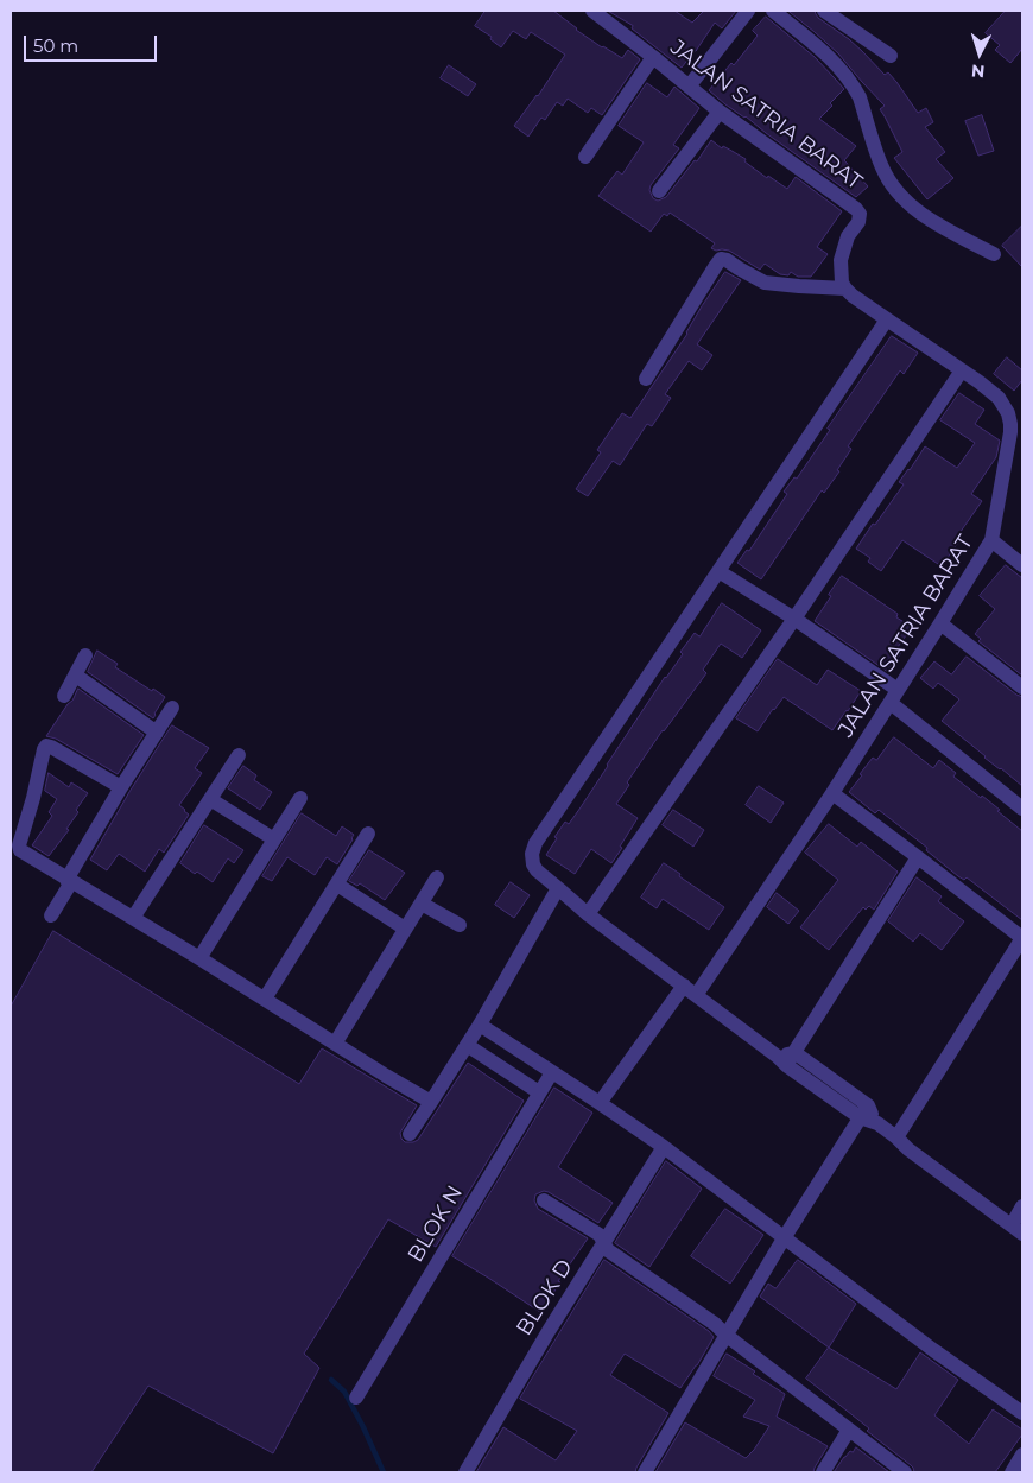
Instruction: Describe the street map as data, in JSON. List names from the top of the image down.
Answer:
{
  "streets": {
    "street": ["JALAN SATRIA BARAT", "BLOK N", "BLOK D"]
  },
  "scale_bar": "50 m",
  "north": "bottom"
}
